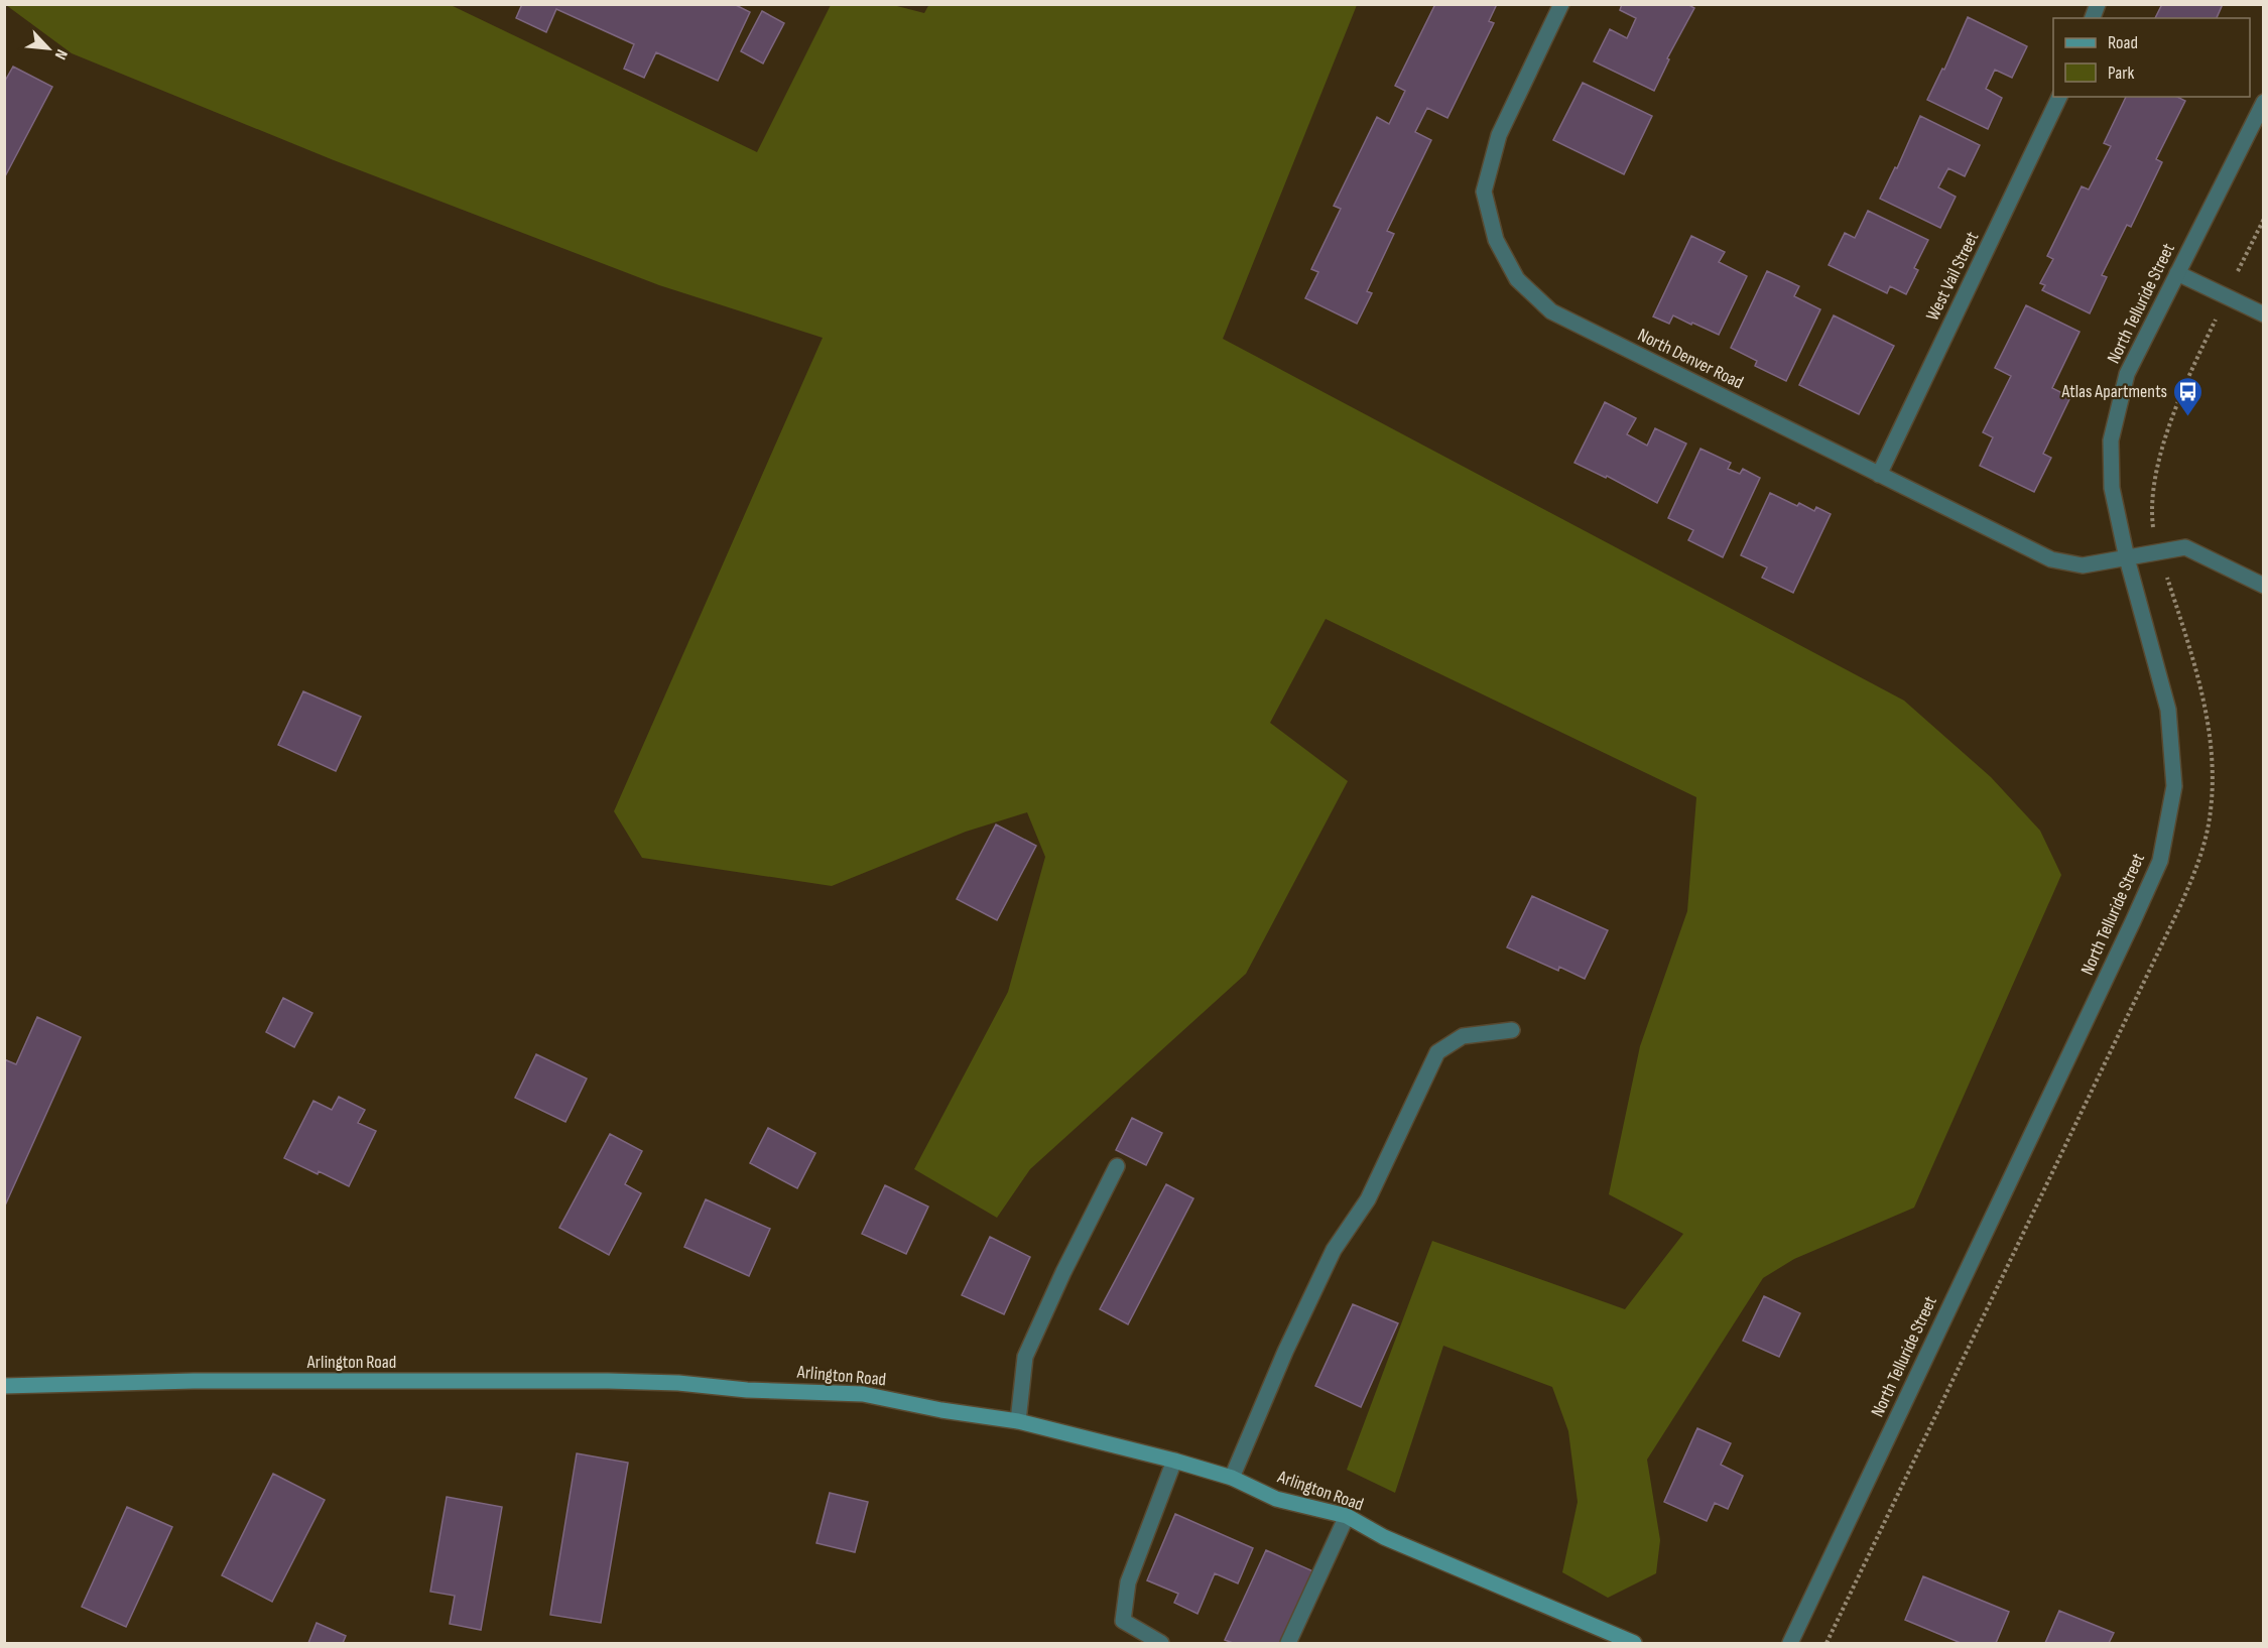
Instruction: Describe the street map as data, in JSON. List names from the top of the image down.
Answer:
{
  "streets": {
    "street": [
      "West Vail Street",
      "North Telluride Street",
      "North Denver Road",
      "Arlington Road"
    ]
  },
  "crossings": [
    ["West Vail Street", "North Denver Road"],
    ["North Telluride Street", "North Denver Road"]
  ],
  "places": {
    "bus stop": ["Atlas Apartments"]
  },
  "legend": ["Road", "Park"],
  "north": "bottom right"
}
